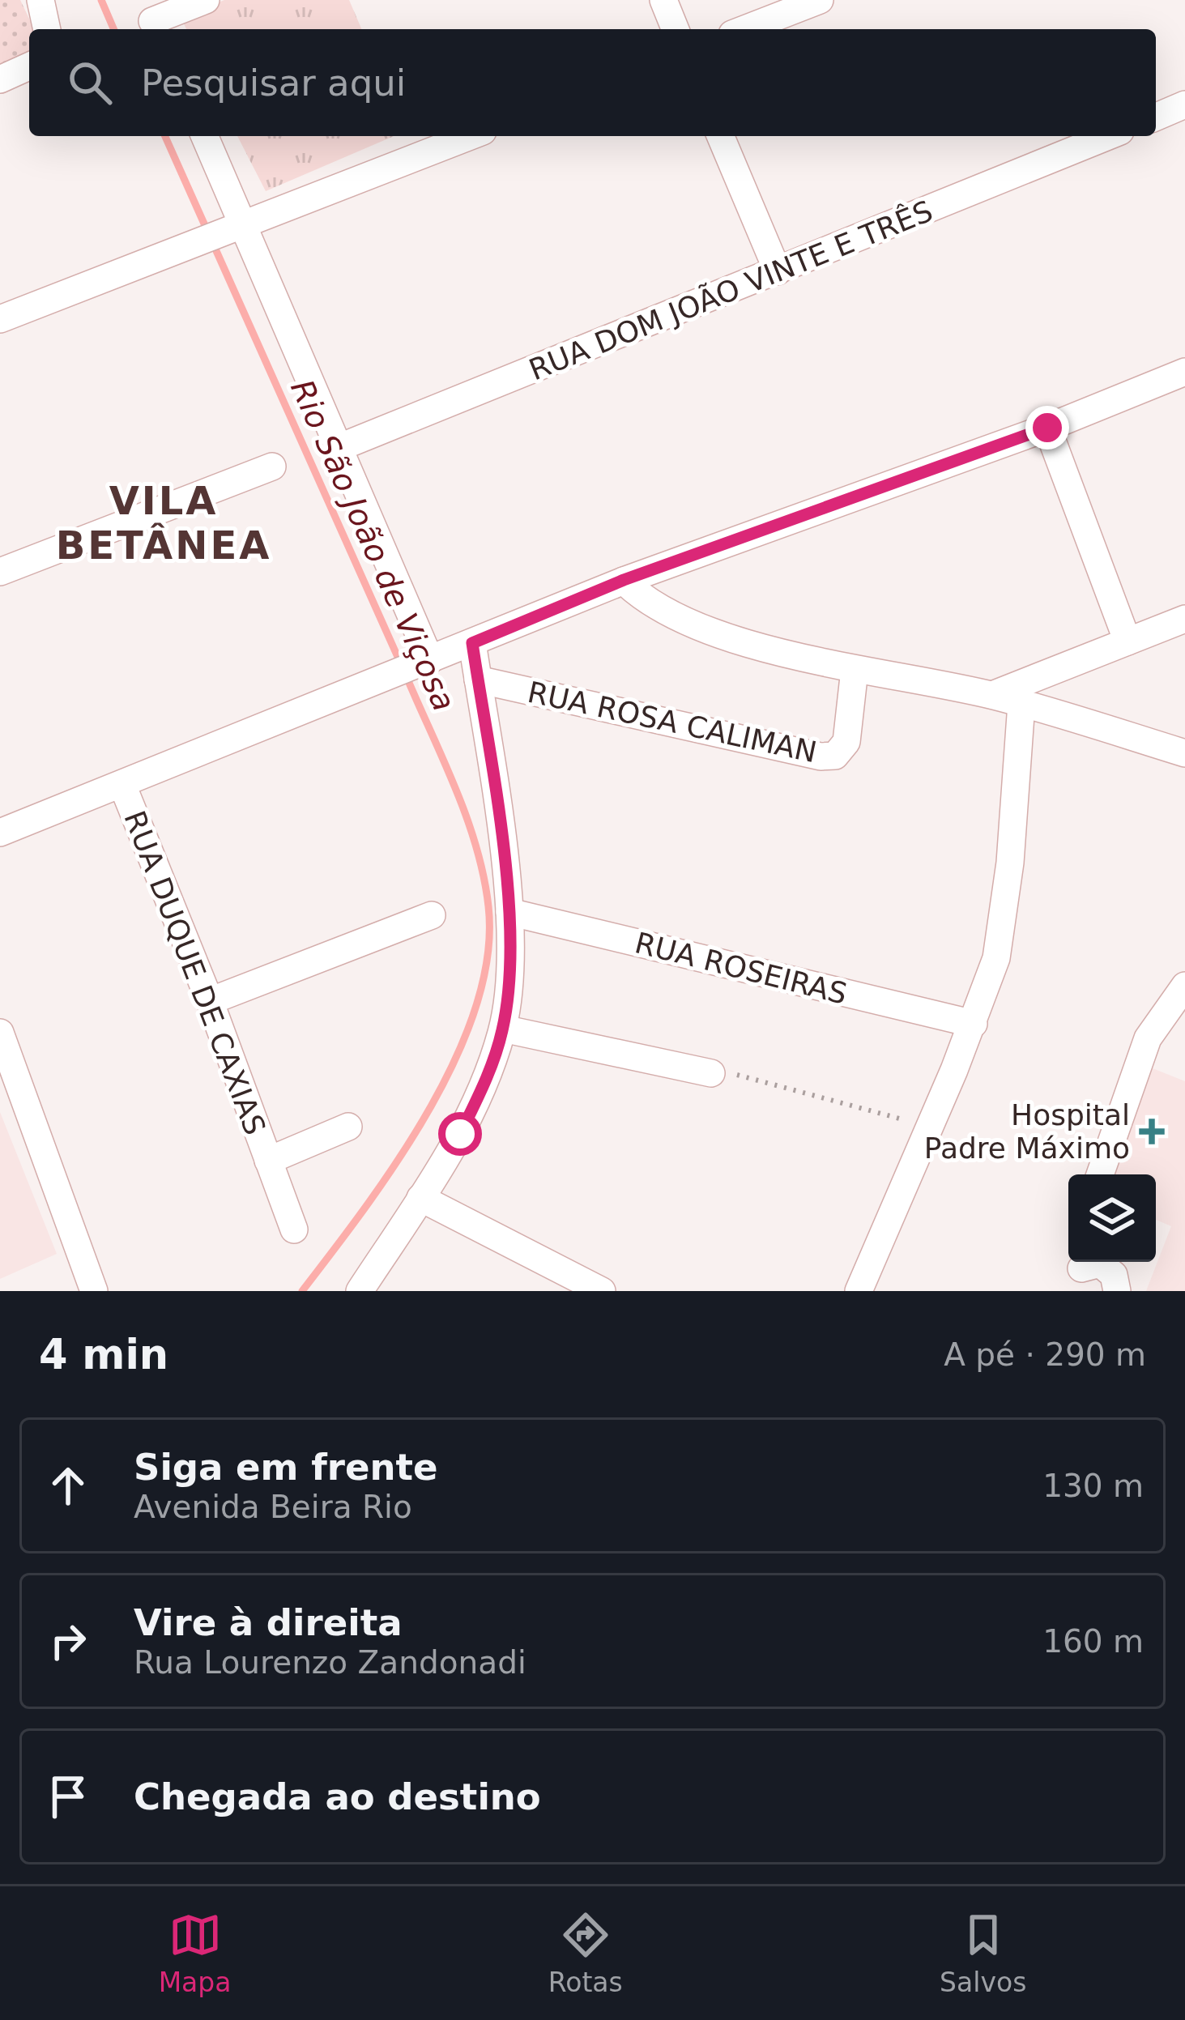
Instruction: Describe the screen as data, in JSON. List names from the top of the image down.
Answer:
{
  "streets": {
    "street": [
      "RUA DOM JOÃO VINTE E TRÊS",
      "RUA ROSA CALIMAN",
      "RUA ROSEIRAS",
      "RUA DUQUE DE CAXIAS"
    ]
  },
  "districts": ["VILA BETÂNEA"],
  "water": ["Rio São João de Viçosa"],
  "places": {
    "health": ["Hospital Padre Máximo"]
  },
  "page": {
    "search": "Pesquisar aqui",
    "heading": ["4 min", "A pé · 290 m"],
    "list": [
      ["Siga em frente", "Avenida Beira Rio", "130 m"],
      ["Vire à direita", "Rua Lourenzo Zandonadi", "160 m"],
      "Chegada ao destino"
    ],
    "nav": ["Mapa", "Rotas", "Salvos"]
  }
}
